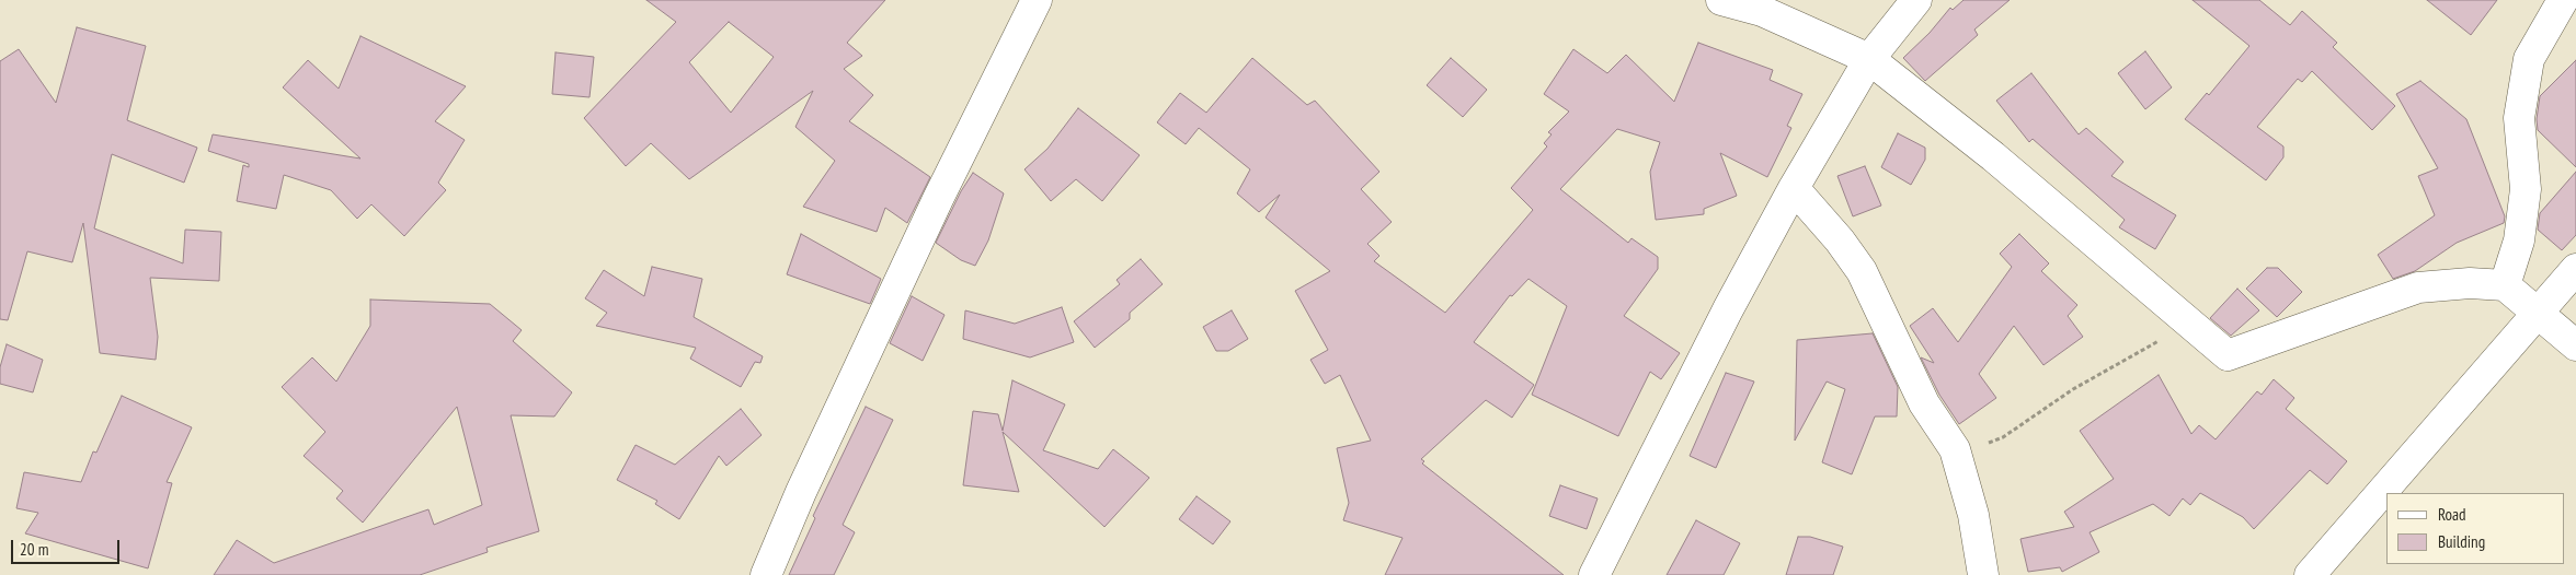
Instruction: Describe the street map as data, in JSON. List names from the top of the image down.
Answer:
{
  "legend": ["Road", "Building"],
  "scale_bar": "20 m"
}
